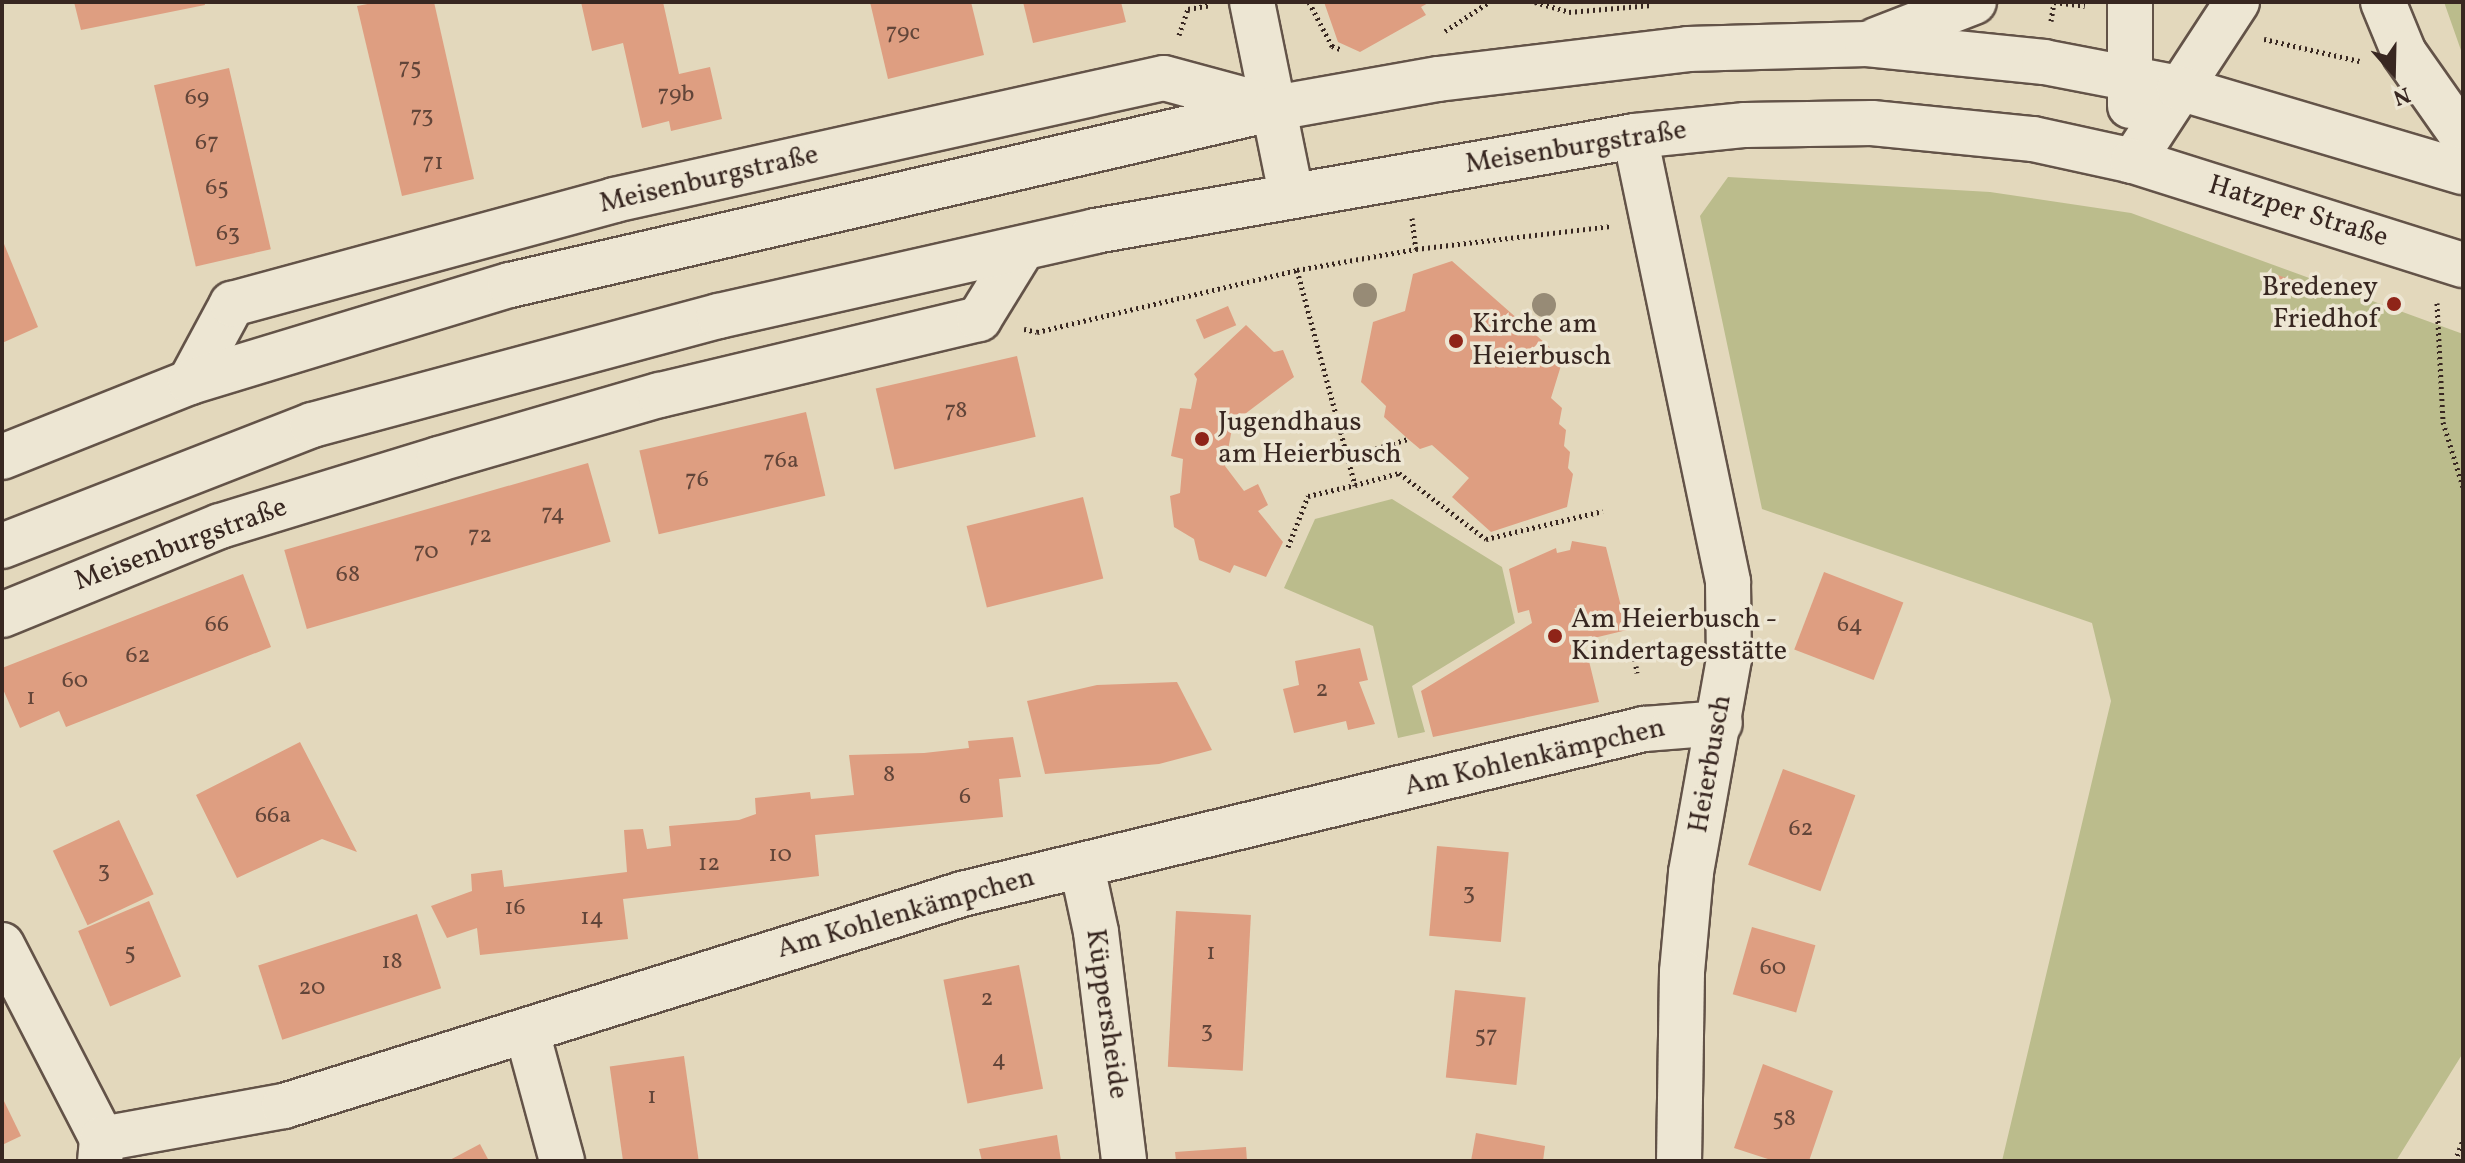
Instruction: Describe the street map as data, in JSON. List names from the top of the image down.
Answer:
{
  "streets": {
    "street": [
      "Meisenburgstraße",
      "Hatzper Straße",
      "Am Kohlenkämpchen",
      "Heierbusch",
      "Küppersheide"
    ]
  },
  "crossings": [
    ["Meisenburgstraße", "Hatzper Straße"],
    ["Meisenburgstraße", "Heierbusch"],
    ["Am Kohlenkämpchen", "Heierbusch"],
    ["Am Kohlenkämpchen", "Küppersheide"]
  ],
  "places": [
    "Bredeney Friedhof",
    "Kirche am Heierbusch",
    "Jugendhaus am Heierbusch",
    "Am Heierbusch - Kindertagesstätte"
  ],
  "house_numbers": [
    "79c",
    "75",
    "79b",
    "69",
    "73",
    "67",
    "71",
    "65",
    "63",
    "78",
    "76a",
    "76",
    "74",
    "72",
    "70",
    "68",
    "66",
    "64",
    "62",
    "60",
    "2",
    "1",
    "8",
    "6",
    "66a",
    "62",
    "10",
    "12",
    "3",
    "3",
    "16",
    "14",
    "5",
    "1",
    "18",
    "60",
    "20",
    "2",
    "3",
    "57",
    "4",
    "1",
    "58"
  ],
  "north": "bottom"
}
